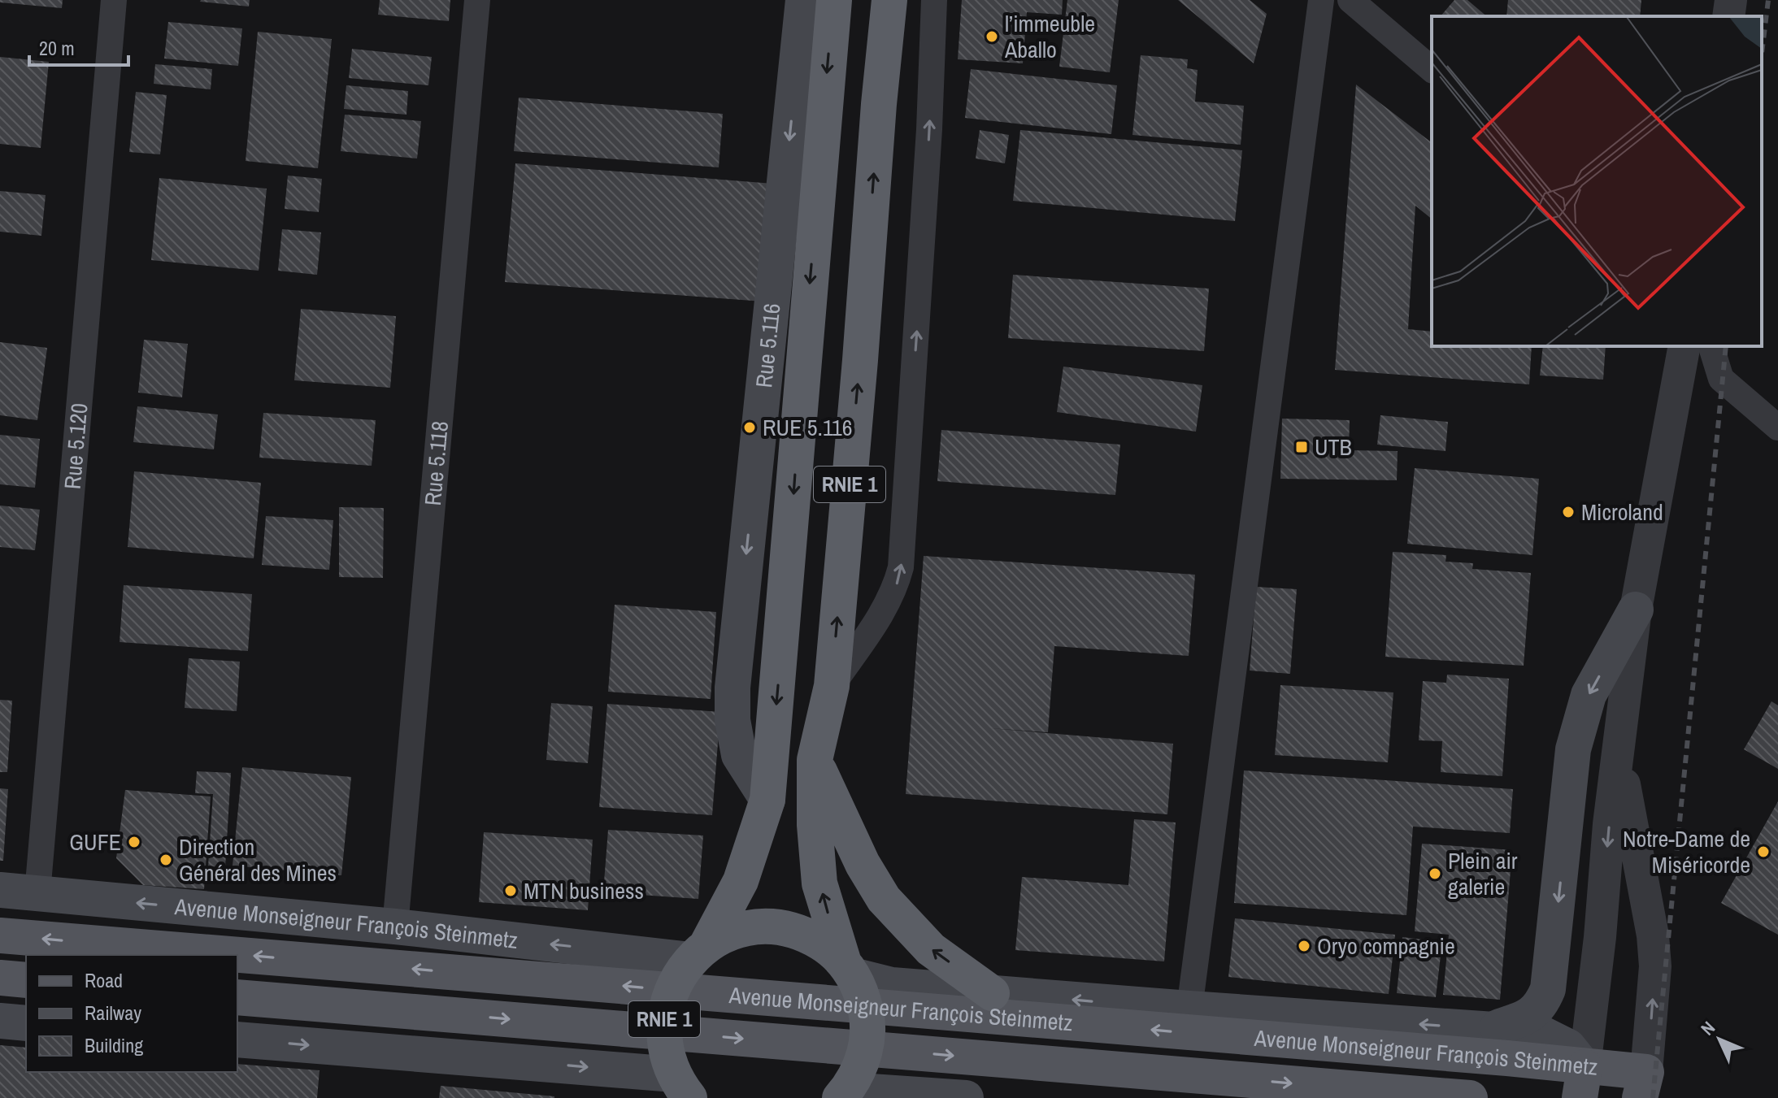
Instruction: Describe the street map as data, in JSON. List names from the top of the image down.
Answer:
{
  "streets": {
    "highway": ["RNIE 1"],
    "main road": ["Rue 5.116", "Avenue Monseigneur François Steinmetz"],
    "street": ["Rue 5.120", "Rue 5.118"]
  },
  "crossings": [
    ["Rue 5.116", "RNIE 1"],
    ["Rue 5.120", "Avenue Monseigneur François Steinmetz"],
    ["Rue 5.118", "Avenue Monseigneur François Steinmetz"],
    ["RNIE 1", "Avenue Monseigneur François Steinmetz"]
  ],
  "one_way": ["Rue 5.116"],
  "places": {
    "other": [
      "l’immeuble Aballo",
      "RUE 5.116",
      "Microland",
      "GUFE",
      "Notre-Dame de Miséricorde",
      "Direction Général des Mines",
      "Plein air galerie",
      "MTN business",
      "Oryo compagnie"
    ],
    "transit": ["UTB"]
  },
  "legend": ["Road", "Railway", "Building"],
  "scale_bar": "20 m",
  "north": "top left"
}
